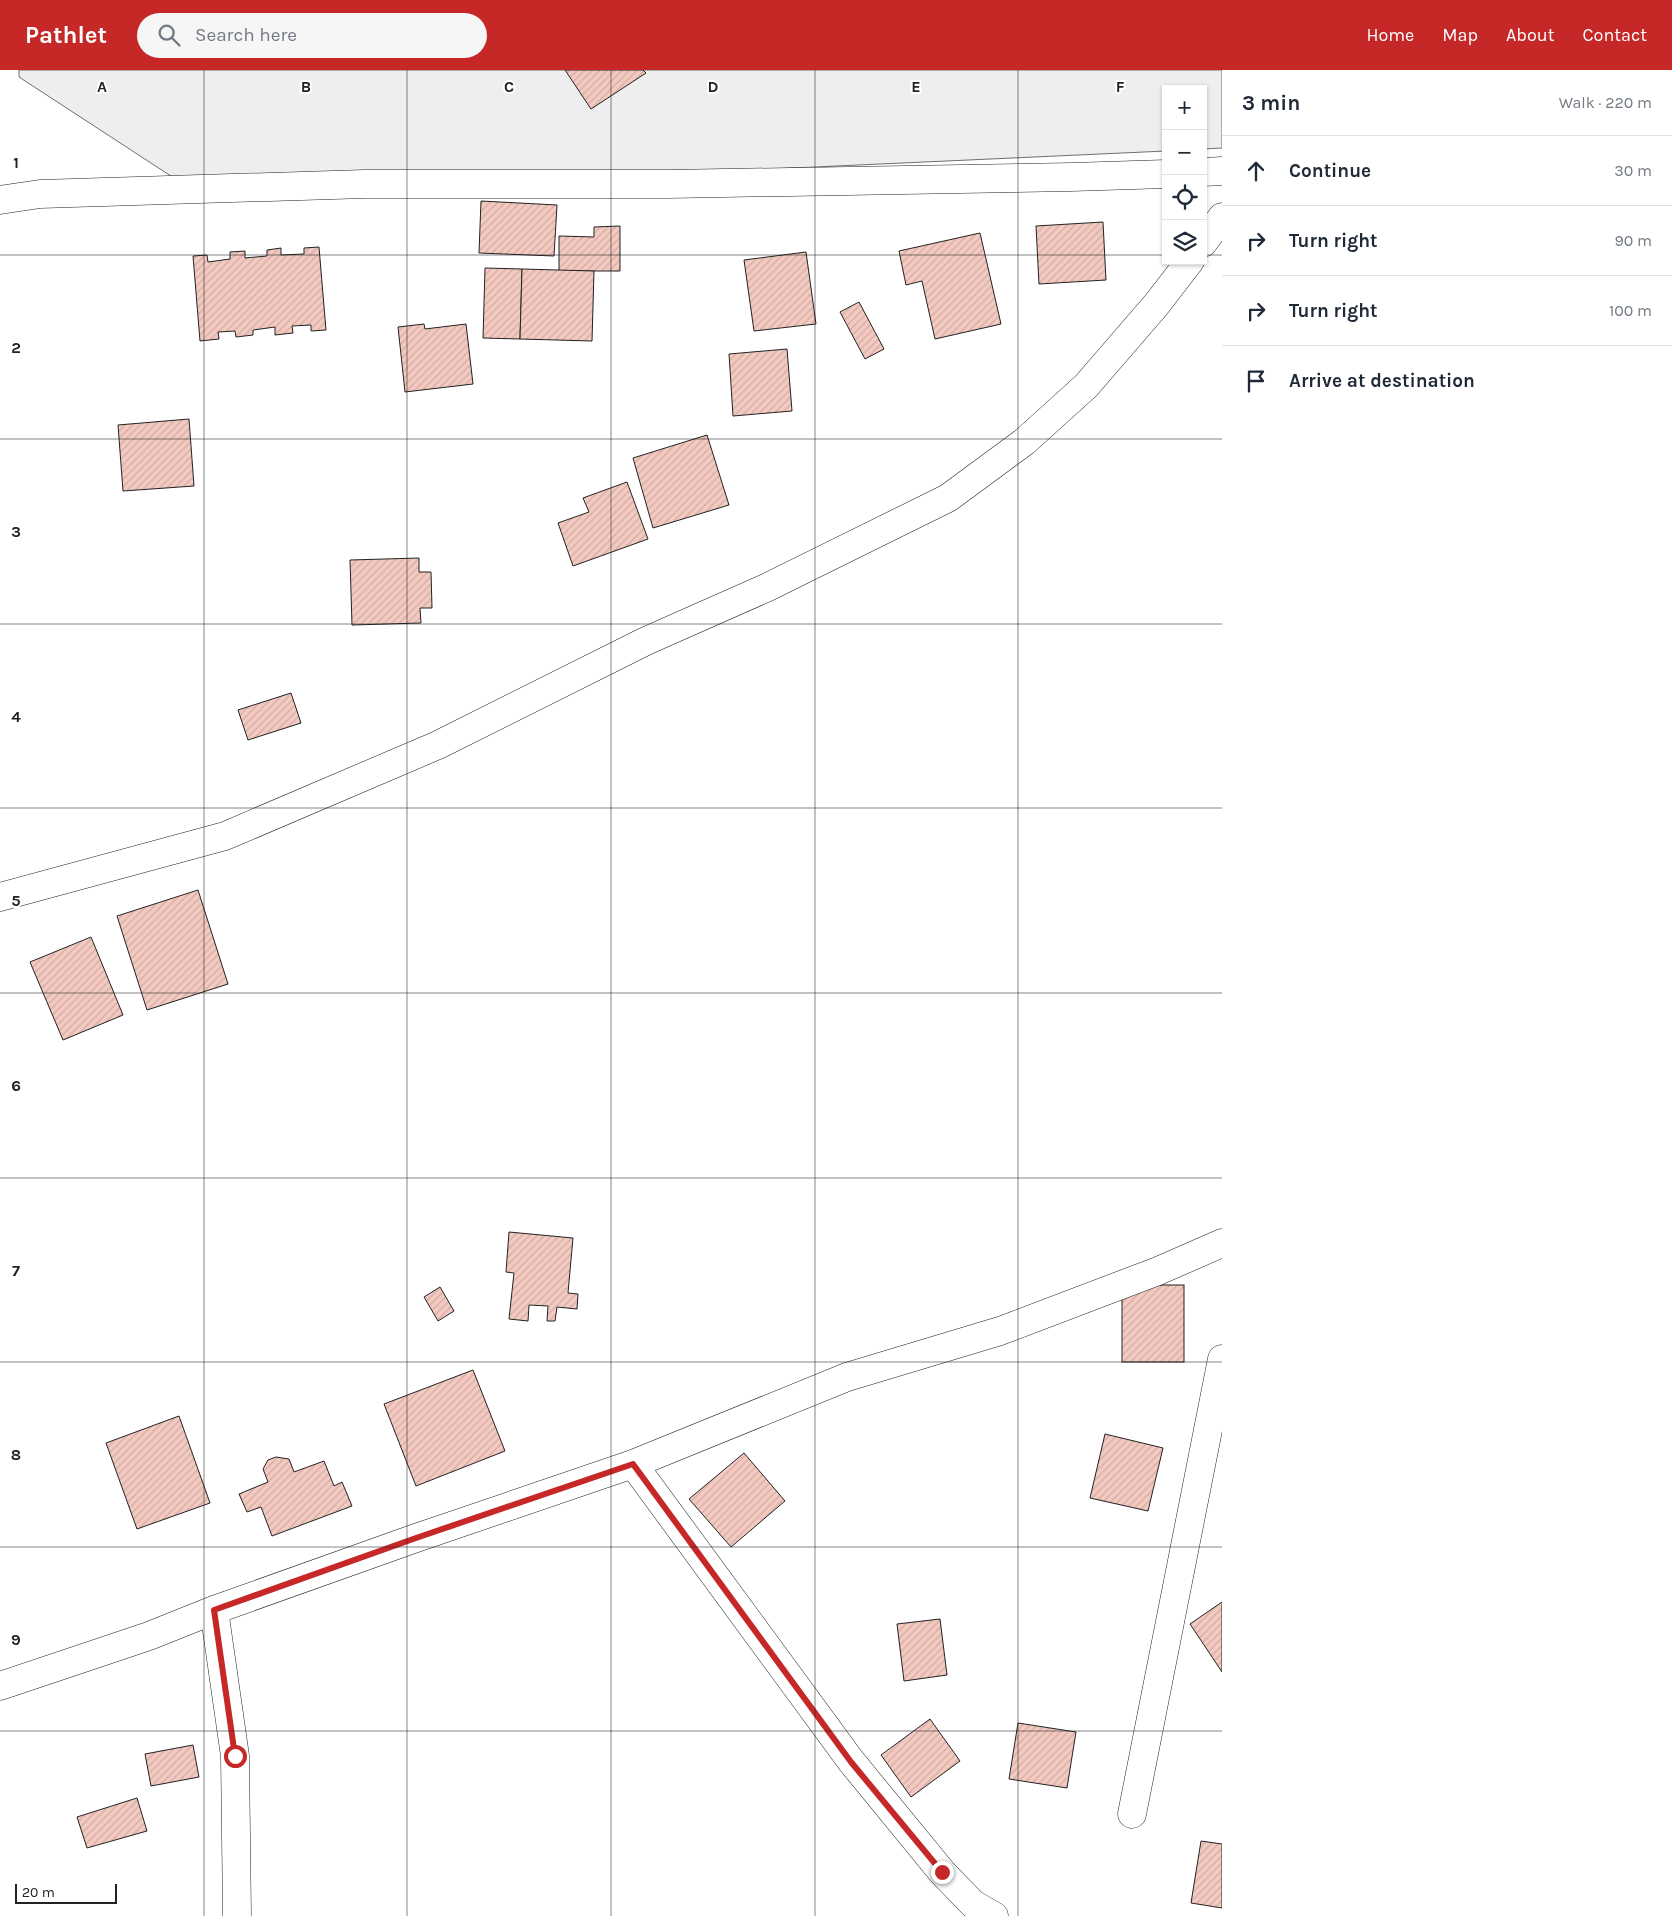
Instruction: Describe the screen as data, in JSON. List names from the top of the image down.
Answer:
{
  "scale_bar": "20 m",
  "page": {
    "header": "Pathlet",
    "search": "Search here",
    "nav": [
      "Home",
      "Map",
      "About",
      "Contact"
    ],
    "heading": ["3 min", "Walk · 220 m"],
    "map_buttons": ["+", "−"],
    "list": [
      ["Continue", "30 m"],
      ["Turn right", "90 m"],
      ["Turn right", "100 m"],
      "Arrive at destination"
    ],
    "scale": "20 m"
  },
  "grid": {
    "columns": [
      "A",
      "B",
      "C",
      "D",
      "E",
      "F"
    ],
    "rows": [
      "1",
      "2",
      "3",
      "4",
      "5",
      "6",
      "7",
      "8",
      "9"
    ]
  }
}
